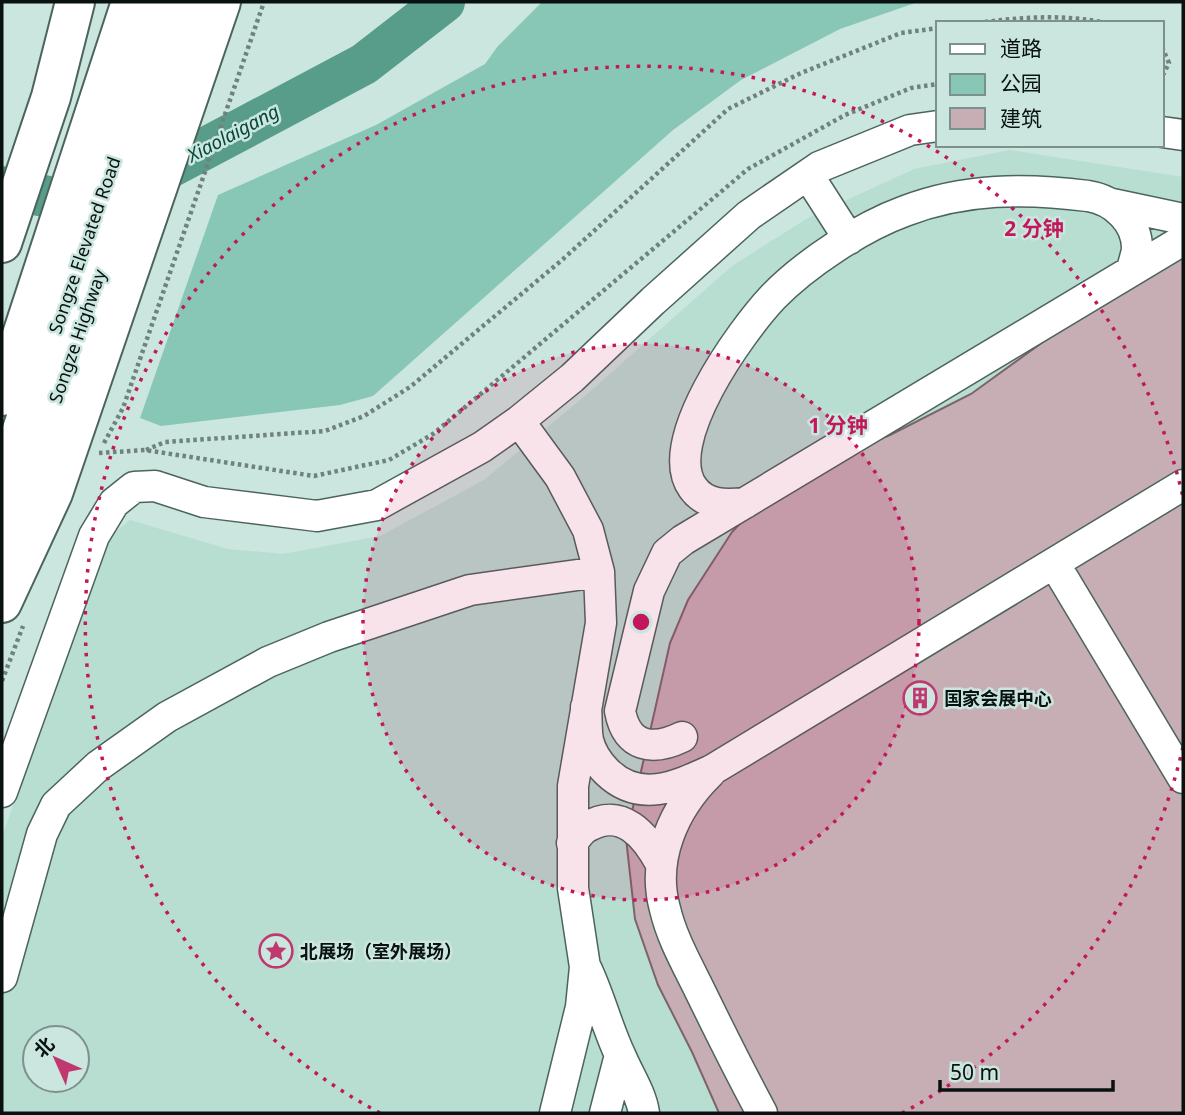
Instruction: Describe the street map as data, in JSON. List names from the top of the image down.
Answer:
{
  "streets": {
    "highway": ["Songze Elevated Road"],
    "main road": ["Songze Highway"]
  },
  "water": ["Xiaolaigang"],
  "places": {
    "building": ["国家会展中心"],
    "place": ["北展场（室外展场）"]
  },
  "legend": ["道路", "公园", "建筑"],
  "scale_bar": "50 m",
  "north": "top left",
  "rings": ["2 分钟", "1 分钟"]
}
